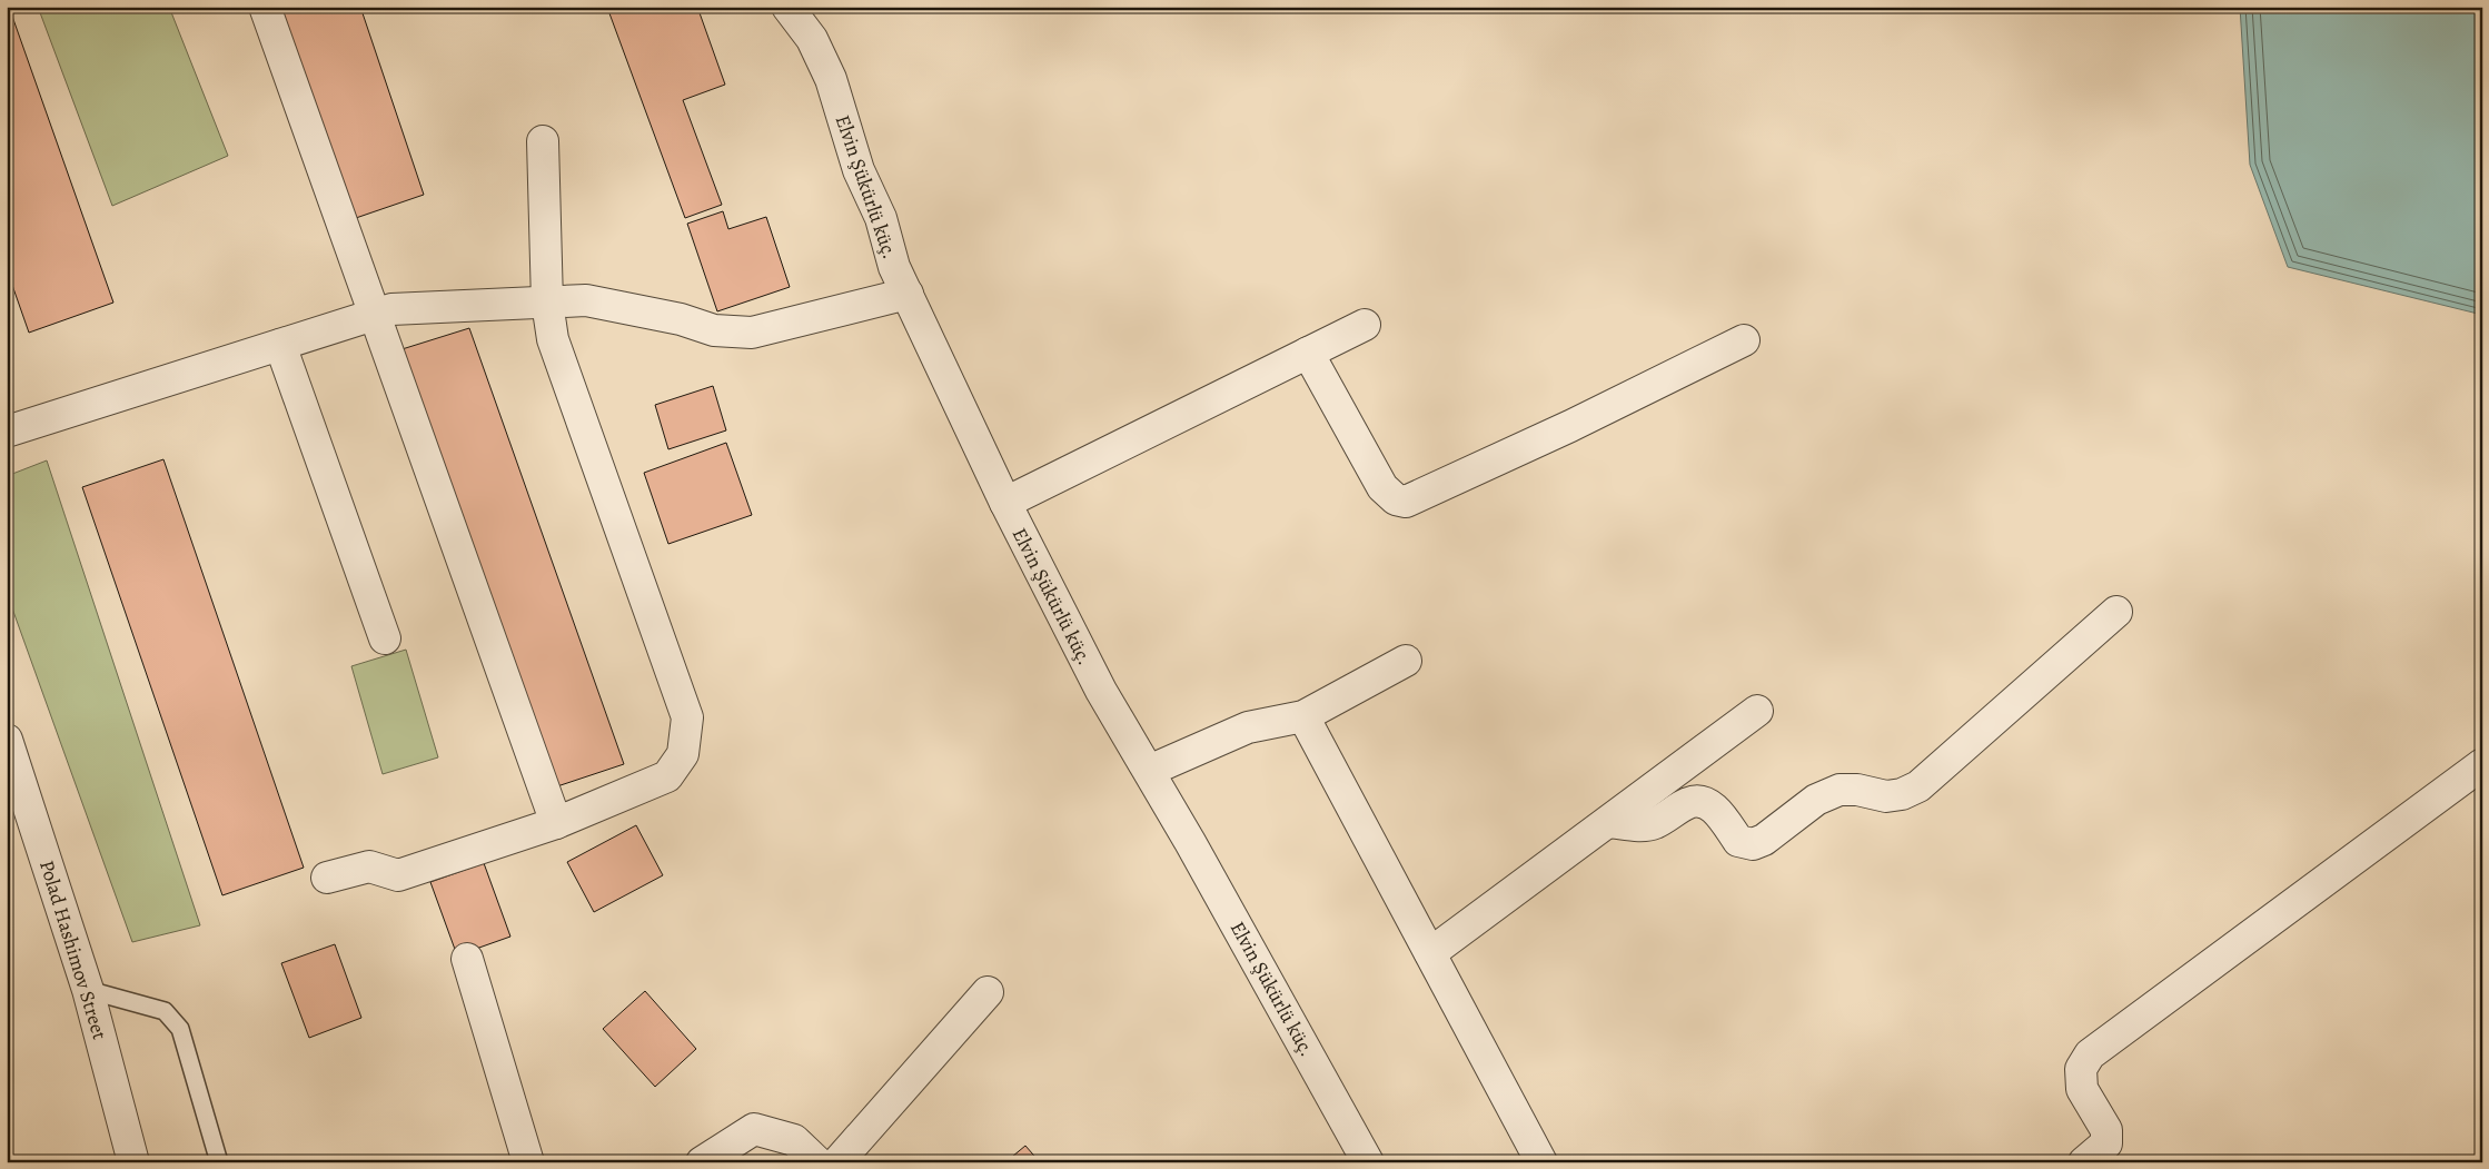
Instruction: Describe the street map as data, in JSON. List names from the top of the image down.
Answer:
{
  "streets": {
    "street": ["Elvin Şükürlü küç.", "Polad Hashimov Street"]
  }
}
